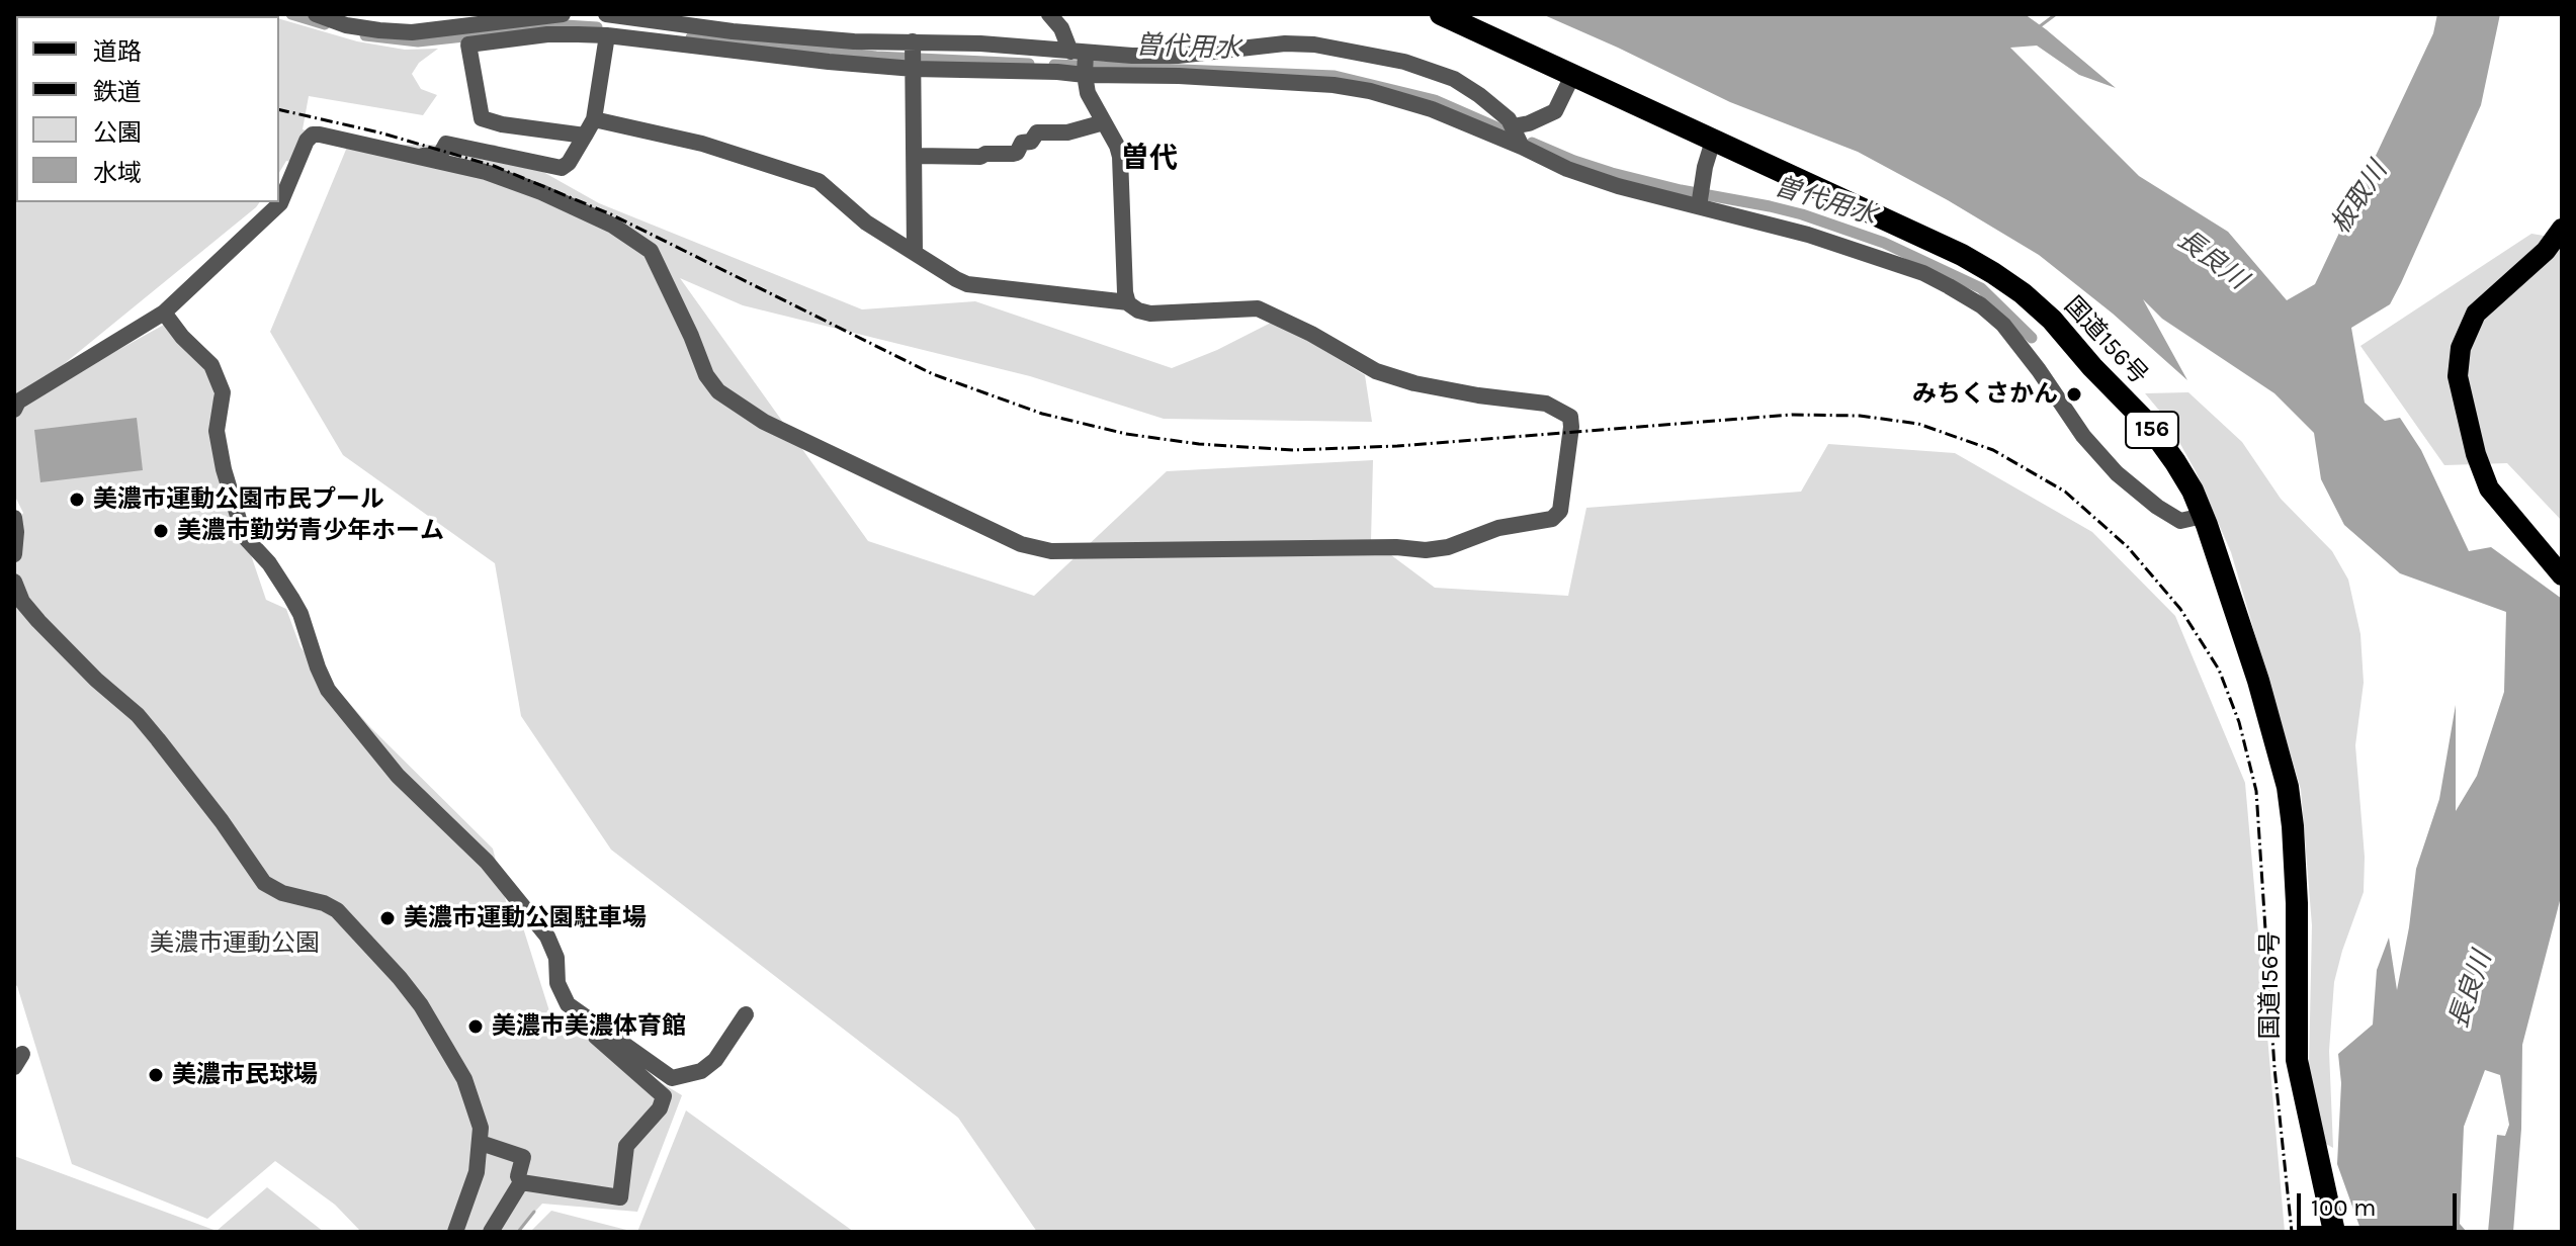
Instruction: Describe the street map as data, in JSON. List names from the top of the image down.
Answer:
{
  "streets": {
    "highway": ["国道156号", "156"]
  },
  "districts": ["曽代"],
  "water": ["曽代用水", "板取川", "長良川"],
  "parks": ["美濃市運動公園"],
  "places": [
    "みちくさかん",
    "美濃市運動公園市民プール",
    "美濃市勤労青少年ホーム",
    "美濃市運動公園駐車場",
    "美濃市美濃体育館",
    "美濃市民球場"
  ],
  "legend": [
    "道路",
    "鉄道",
    "公園",
    "水域"
  ],
  "scale_bar": "100 m"
}
